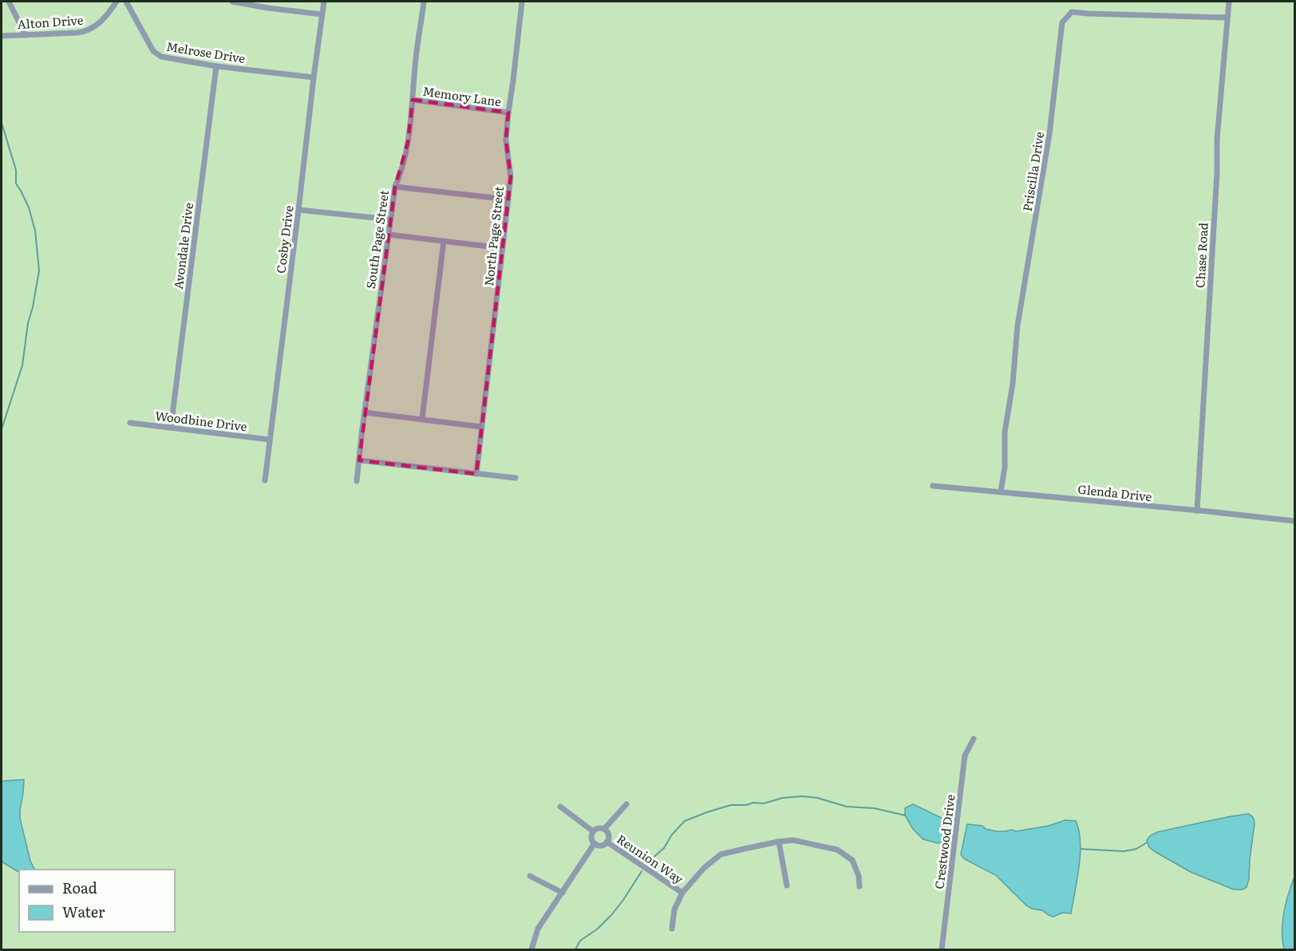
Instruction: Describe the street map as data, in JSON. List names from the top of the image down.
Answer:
{
  "streets": {
    "street": [
      "Alton Drive",
      "Melrose Drive",
      "Memory Lane",
      "Priscilla Drive",
      "North Page Street",
      "Cosby Drive",
      "South Page Street",
      "Avondale Drive",
      "Chase Road",
      "Woodbine Drive",
      "Glenda Drive",
      "Crestwood Drive",
      "Reunion Way"
    ]
  },
  "crossings": [
    ["Melrose Drive", "Cosby Drive"],
    ["Melrose Drive", "Avondale Drive"],
    ["Memory Lane", "North Page Street"],
    ["Memory Lane", "South Page Street"],
    ["Priscilla Drive", "Chase Road"],
    ["Priscilla Drive", "Glenda Drive"],
    ["Cosby Drive", "Woodbine Drive"],
    ["Avondale Drive", "Woodbine Drive"],
    ["Chase Road", "Glenda Drive"]
  ],
  "legend": ["Road", "Water"]
}
